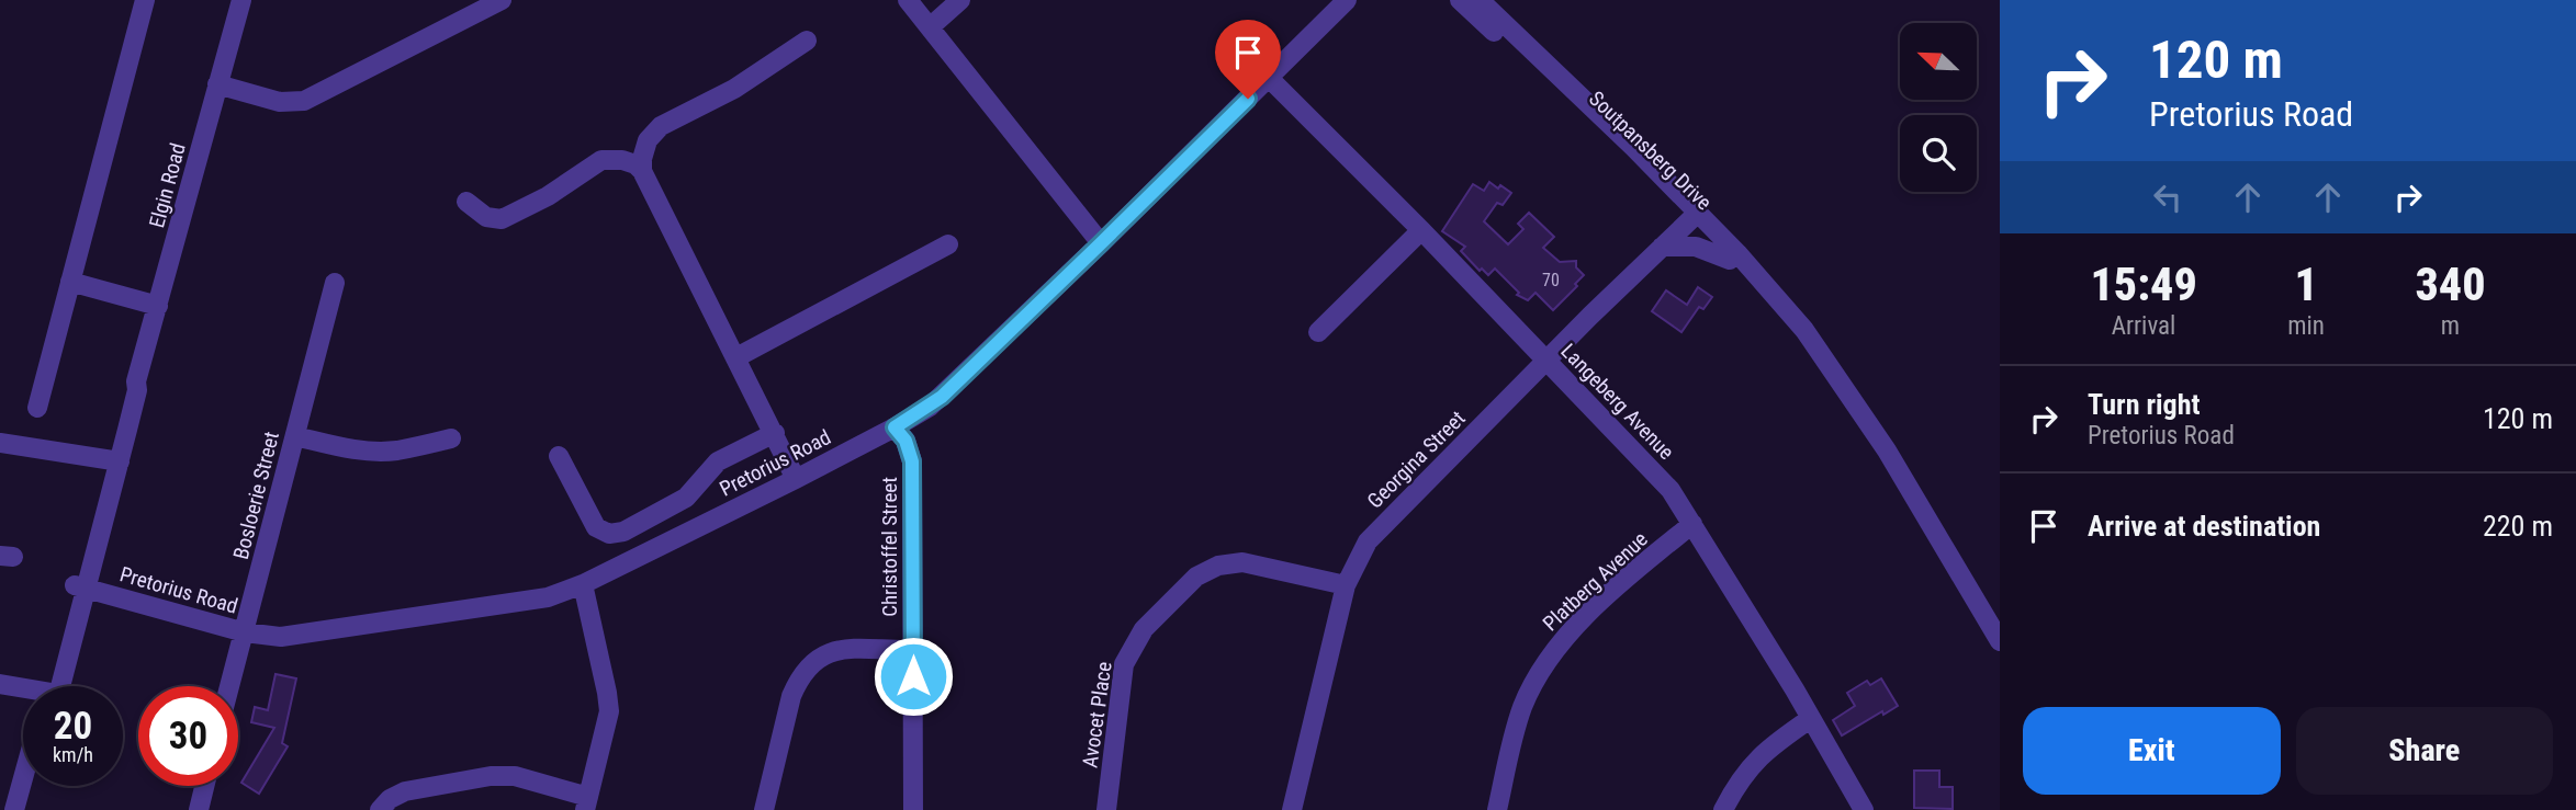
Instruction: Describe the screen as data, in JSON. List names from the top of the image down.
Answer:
{
  "streets": {
    "street": [
      "Soutpansberg Drive",
      "Elgin Road",
      "Langeberg Avenue",
      "Georgina Street",
      "Pretorius Road",
      "Bosloerie Street",
      "Christoffel Street",
      "Platberg Avenue",
      "Avocet Place"
    ]
  },
  "crossings": [
    ["Soutpansberg Drive", "Georgina Street"],
    ["Elgin Road", "Pretorius Road"],
    ["Langeberg Avenue", "Georgina Street"],
    ["Langeberg Avenue", "Pretorius Road"],
    ["Langeberg Avenue", "Platberg Avenue"],
    ["Georgina Street", "Avocet Place"],
    ["Pretorius Road", "Bosloerie Street"],
    ["Pretorius Road", "Christoffel Street"]
  ],
  "house_numbers": ["70"],
  "north": "top left",
  "page": {
    "turn": ["120 m", "Pretorius Road"],
    "eta": [
      "15:49",
      "Arrival",
      "1",
      "min",
      "340",
      "m"
    ],
    "list": [
      {
        "name": "Turn right",
        "note": "Pretorius Road",
        "value": "120 m"
      },
      {
        "name": "Arrive at destination",
        "value": "220 m"
      }
    ],
    "speed": "20 km/h",
    "limit": "30",
    "buttons": ["Exit", "Share"]
  }
}
